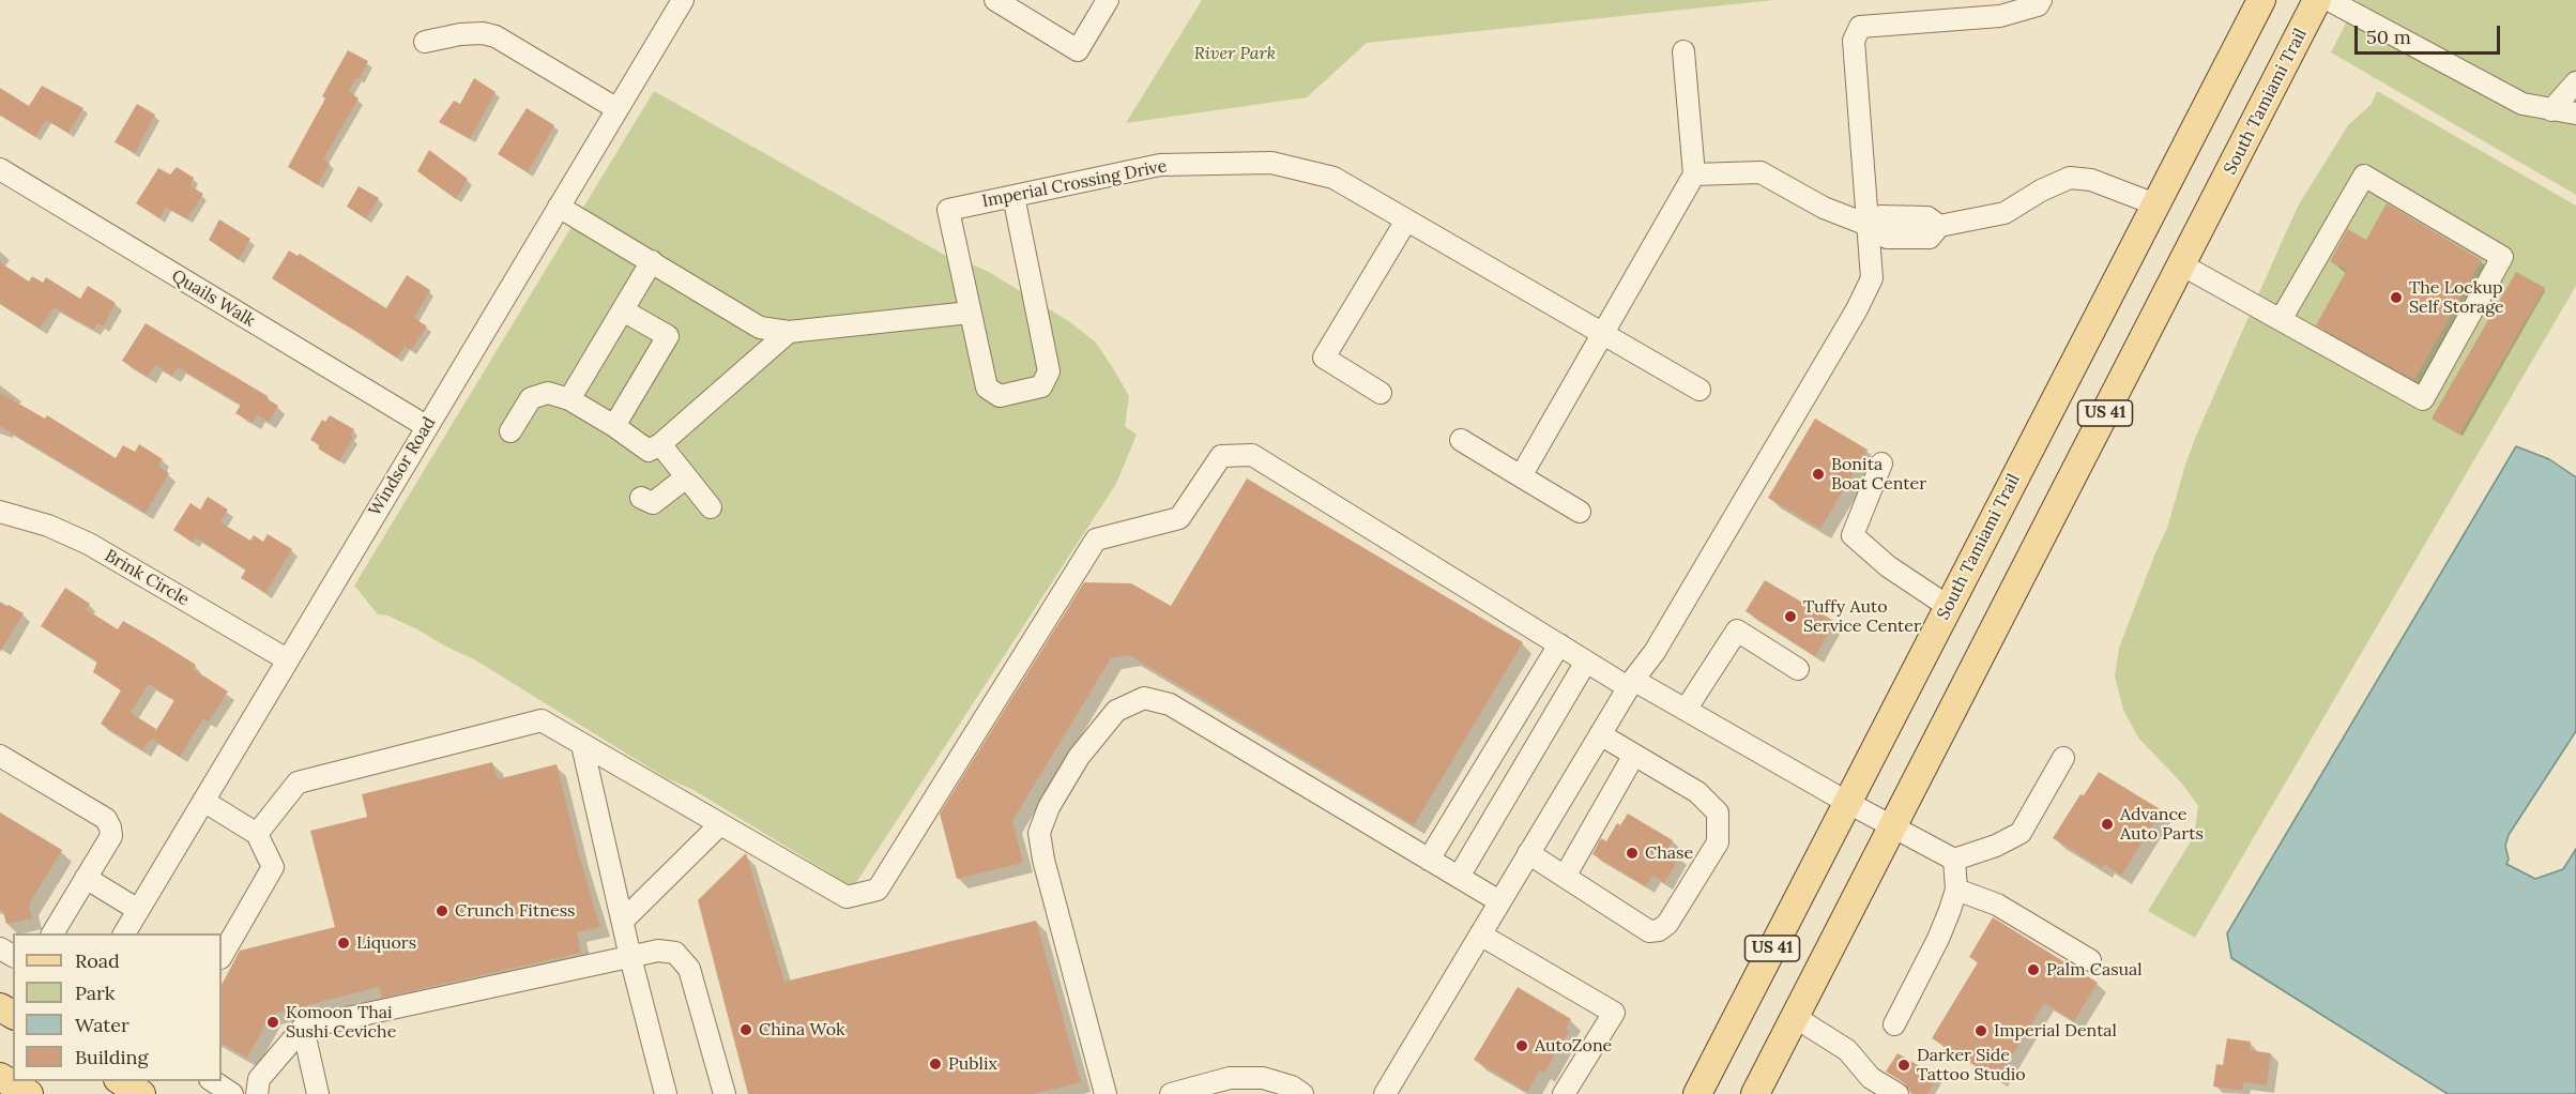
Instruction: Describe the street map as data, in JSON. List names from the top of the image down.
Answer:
{
  "streets": {
    "main road": ["South Tamiami Trail", "US 41"],
    "street": [
      "Imperial Crossing Drive",
      "Quails Walk",
      "Windsor Road",
      "Brink Circle"
    ]
  },
  "crossings": [
    ["Quails Walk", "Windsor Road"],
    ["Windsor Road", "Brink Circle"]
  ],
  "parks": ["River Park"],
  "places": [
    "The Lockup Self Storage",
    "Bonita Boat Center",
    "Tuffy Auto Service Center",
    "Advance Auto Parts",
    "Chase",
    "Crunch Fitness",
    "Liquors",
    "Palm Casual",
    "Komoon Thai Sushi Ceviche",
    "China Wok",
    "Imperial Dental",
    "AutoZone",
    "Publix",
    "Darker Side Tattoo Studio"
  ],
  "legend": [
    "Road",
    "Park",
    "Water",
    "Building"
  ],
  "scale_bar": "50 m"
}
